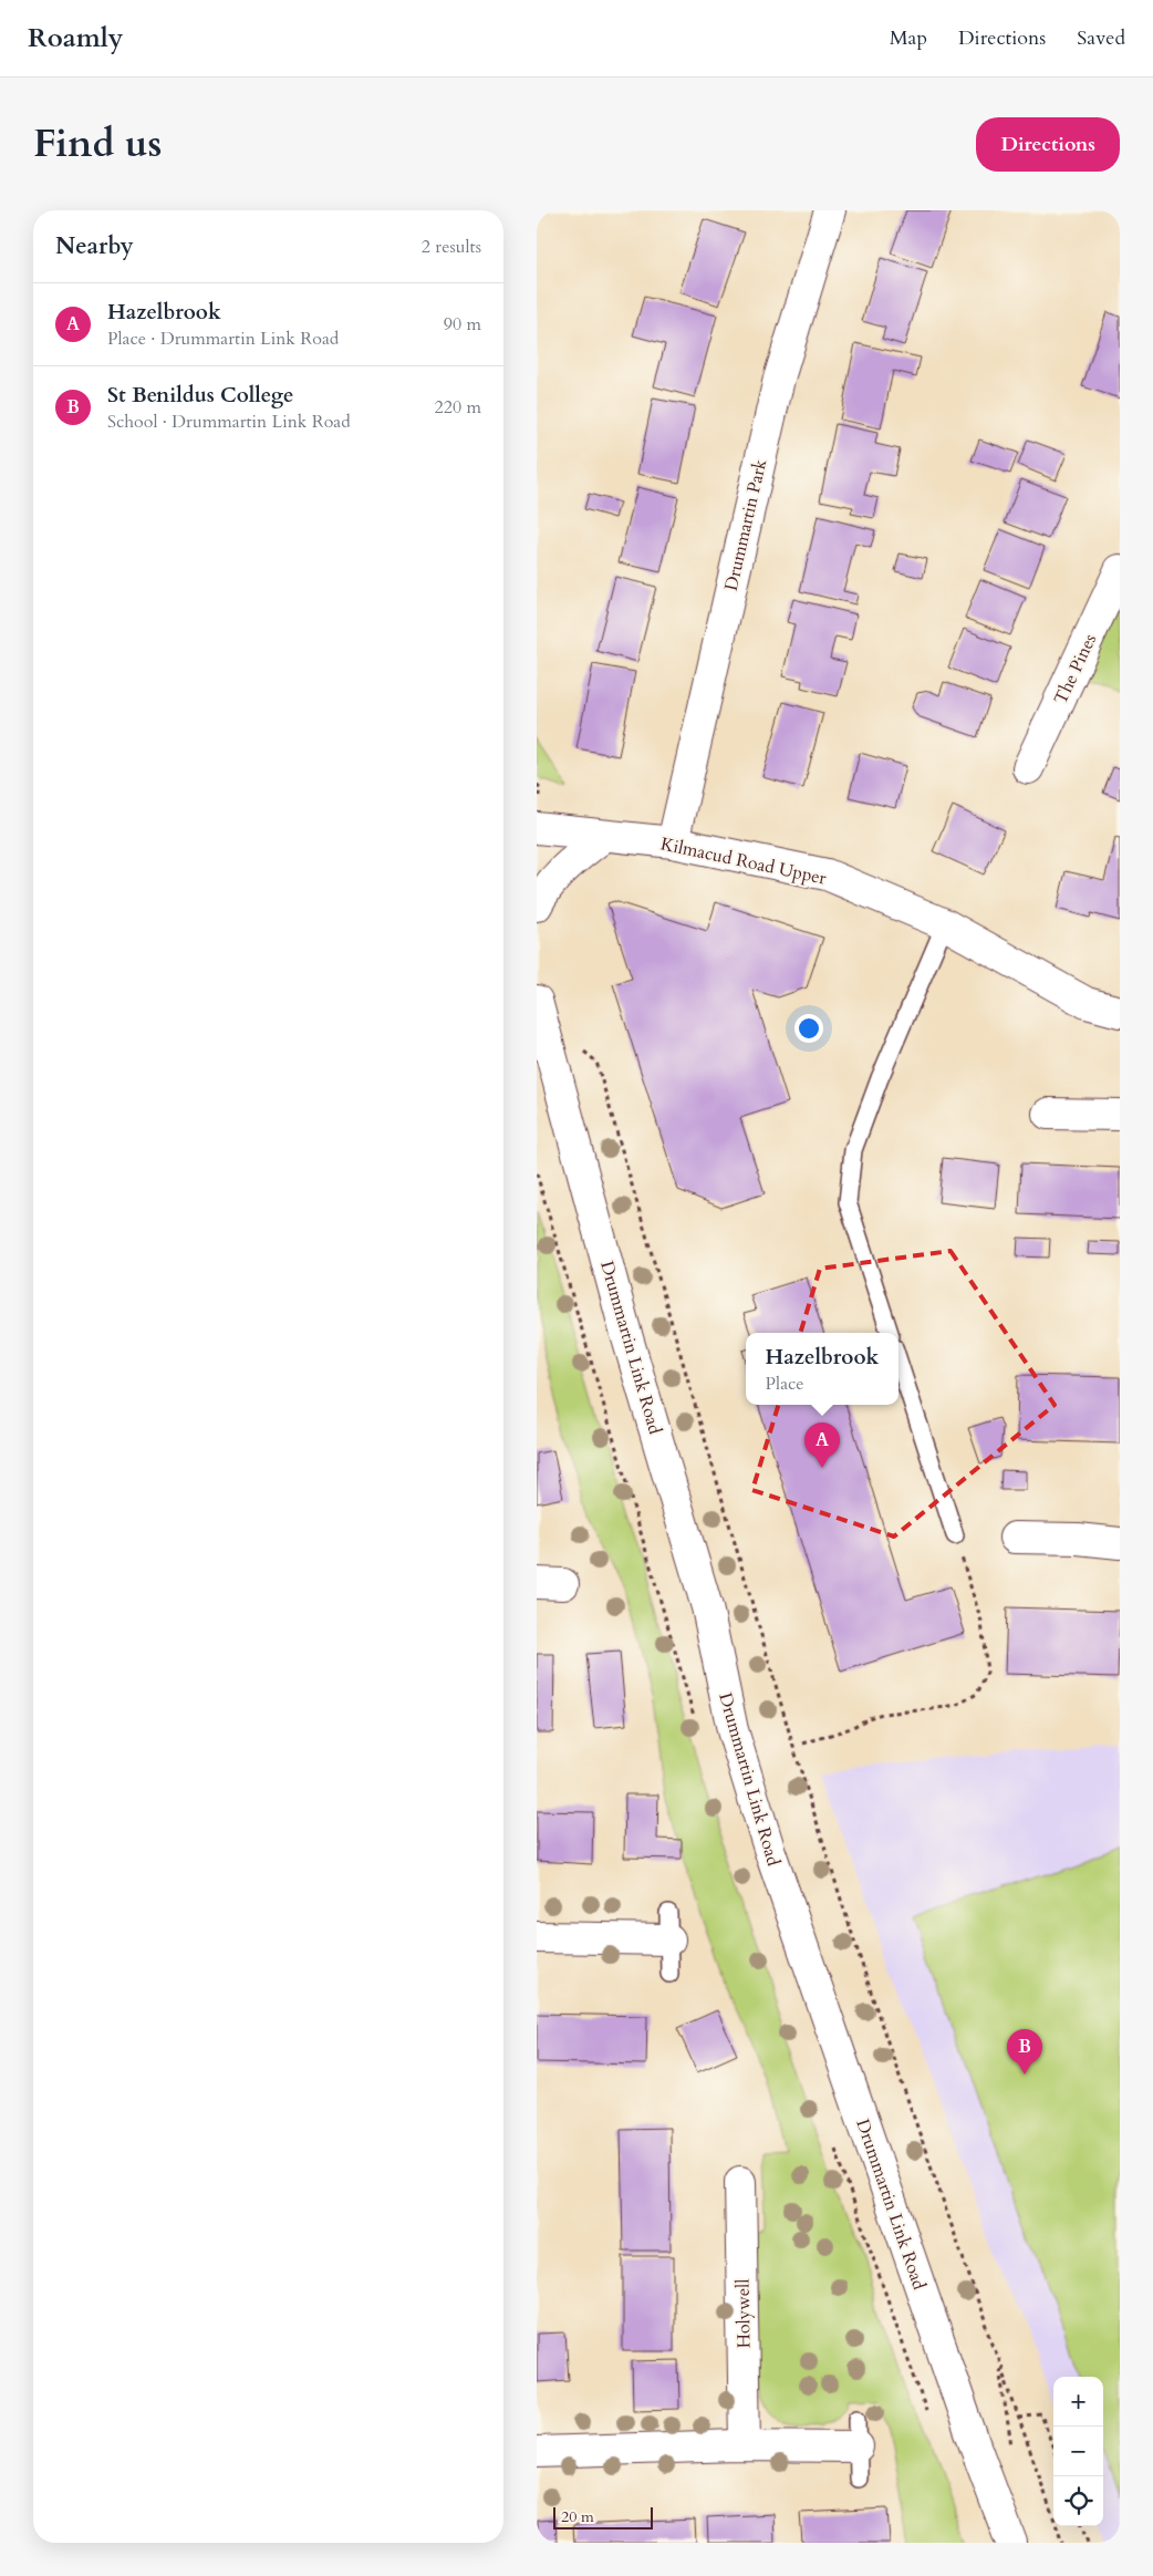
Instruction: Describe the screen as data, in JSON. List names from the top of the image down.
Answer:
{
  "streets": {
    "street": [
      "Drummartin Park",
      "The Pines",
      "Kilmacud Road Upper",
      "Drummartin Link Road",
      "Holywell"
    ]
  },
  "crossings": [
    ["Drummartin Park", "Kilmacud Road Upper"]
  ],
  "scale_bar": "20 m",
  "page": {
    "header": "Roamly",
    "nav": ["Map", "Directions", "Saved"],
    "title": "Find us",
    "buttons": "Directions",
    "heading": ["Nearby", "2 results"],
    "list": [
      {
        "mark": "A",
        "name": "Hazelbrook",
        "note": "Place · Drummartin Link Road",
        "value": "90 m"
      },
      {
        "mark": "B",
        "name": "St Benildus College",
        "note": "School · Drummartin Link Road",
        "value": "220 m"
      }
    ],
    "popup": ["Hazelbrook", "Place"],
    "pins": ["A", "B"],
    "map_buttons": ["+", "−"],
    "scale": "20 m"
  }
}
